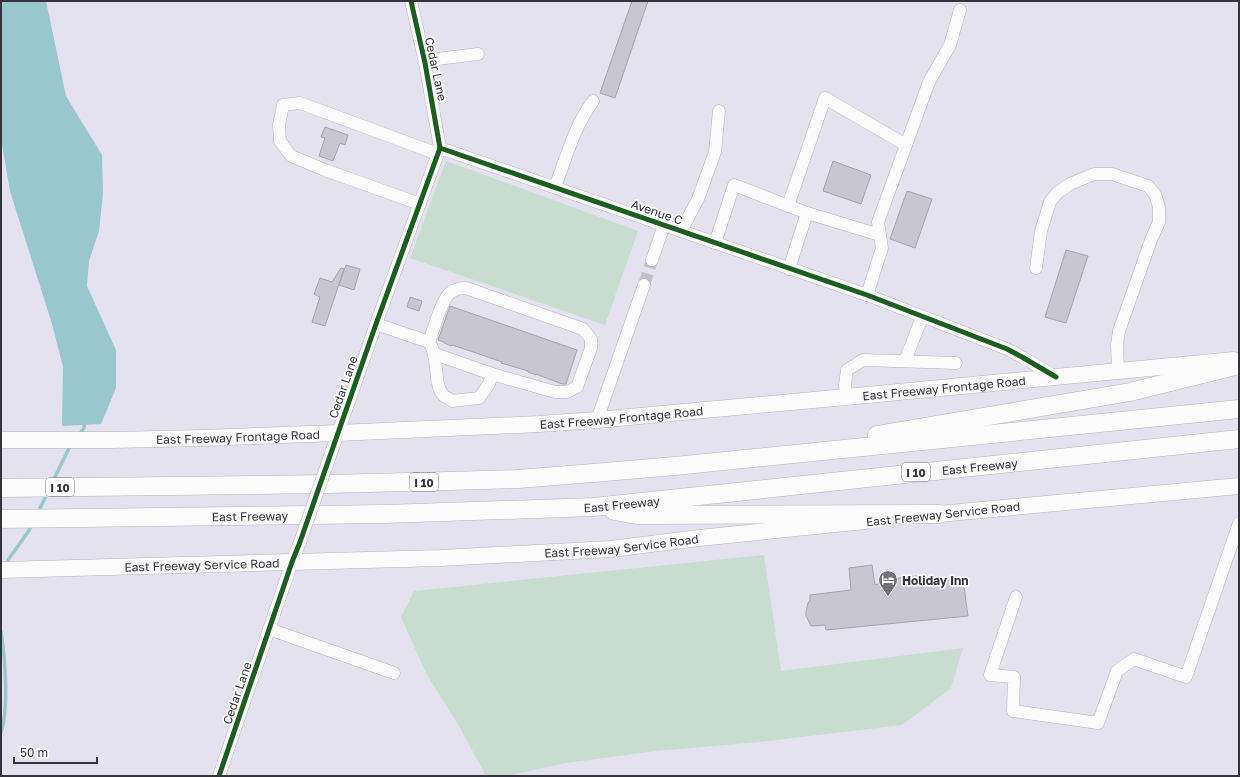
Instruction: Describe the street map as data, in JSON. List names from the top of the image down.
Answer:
{
  "streets": {
    "highway": ["East Freeway", "I 10"],
    "main road": ["East Freeway Frontage Road", "East Freeway Service Road"],
    "street": ["Cedar Lane", "Avenue C"]
  },
  "crossings": [
    ["Cedar Lane", "Avenue C"],
    ["Cedar Lane", "East Freeway Frontage Road"],
    ["Cedar Lane", "East Freeway Service Road"],
    ["Avenue C", "East Freeway Frontage Road"]
  ],
  "places": {
    "hotel": ["Holiday Inn"]
  },
  "scale_bar": "50 m"
}
